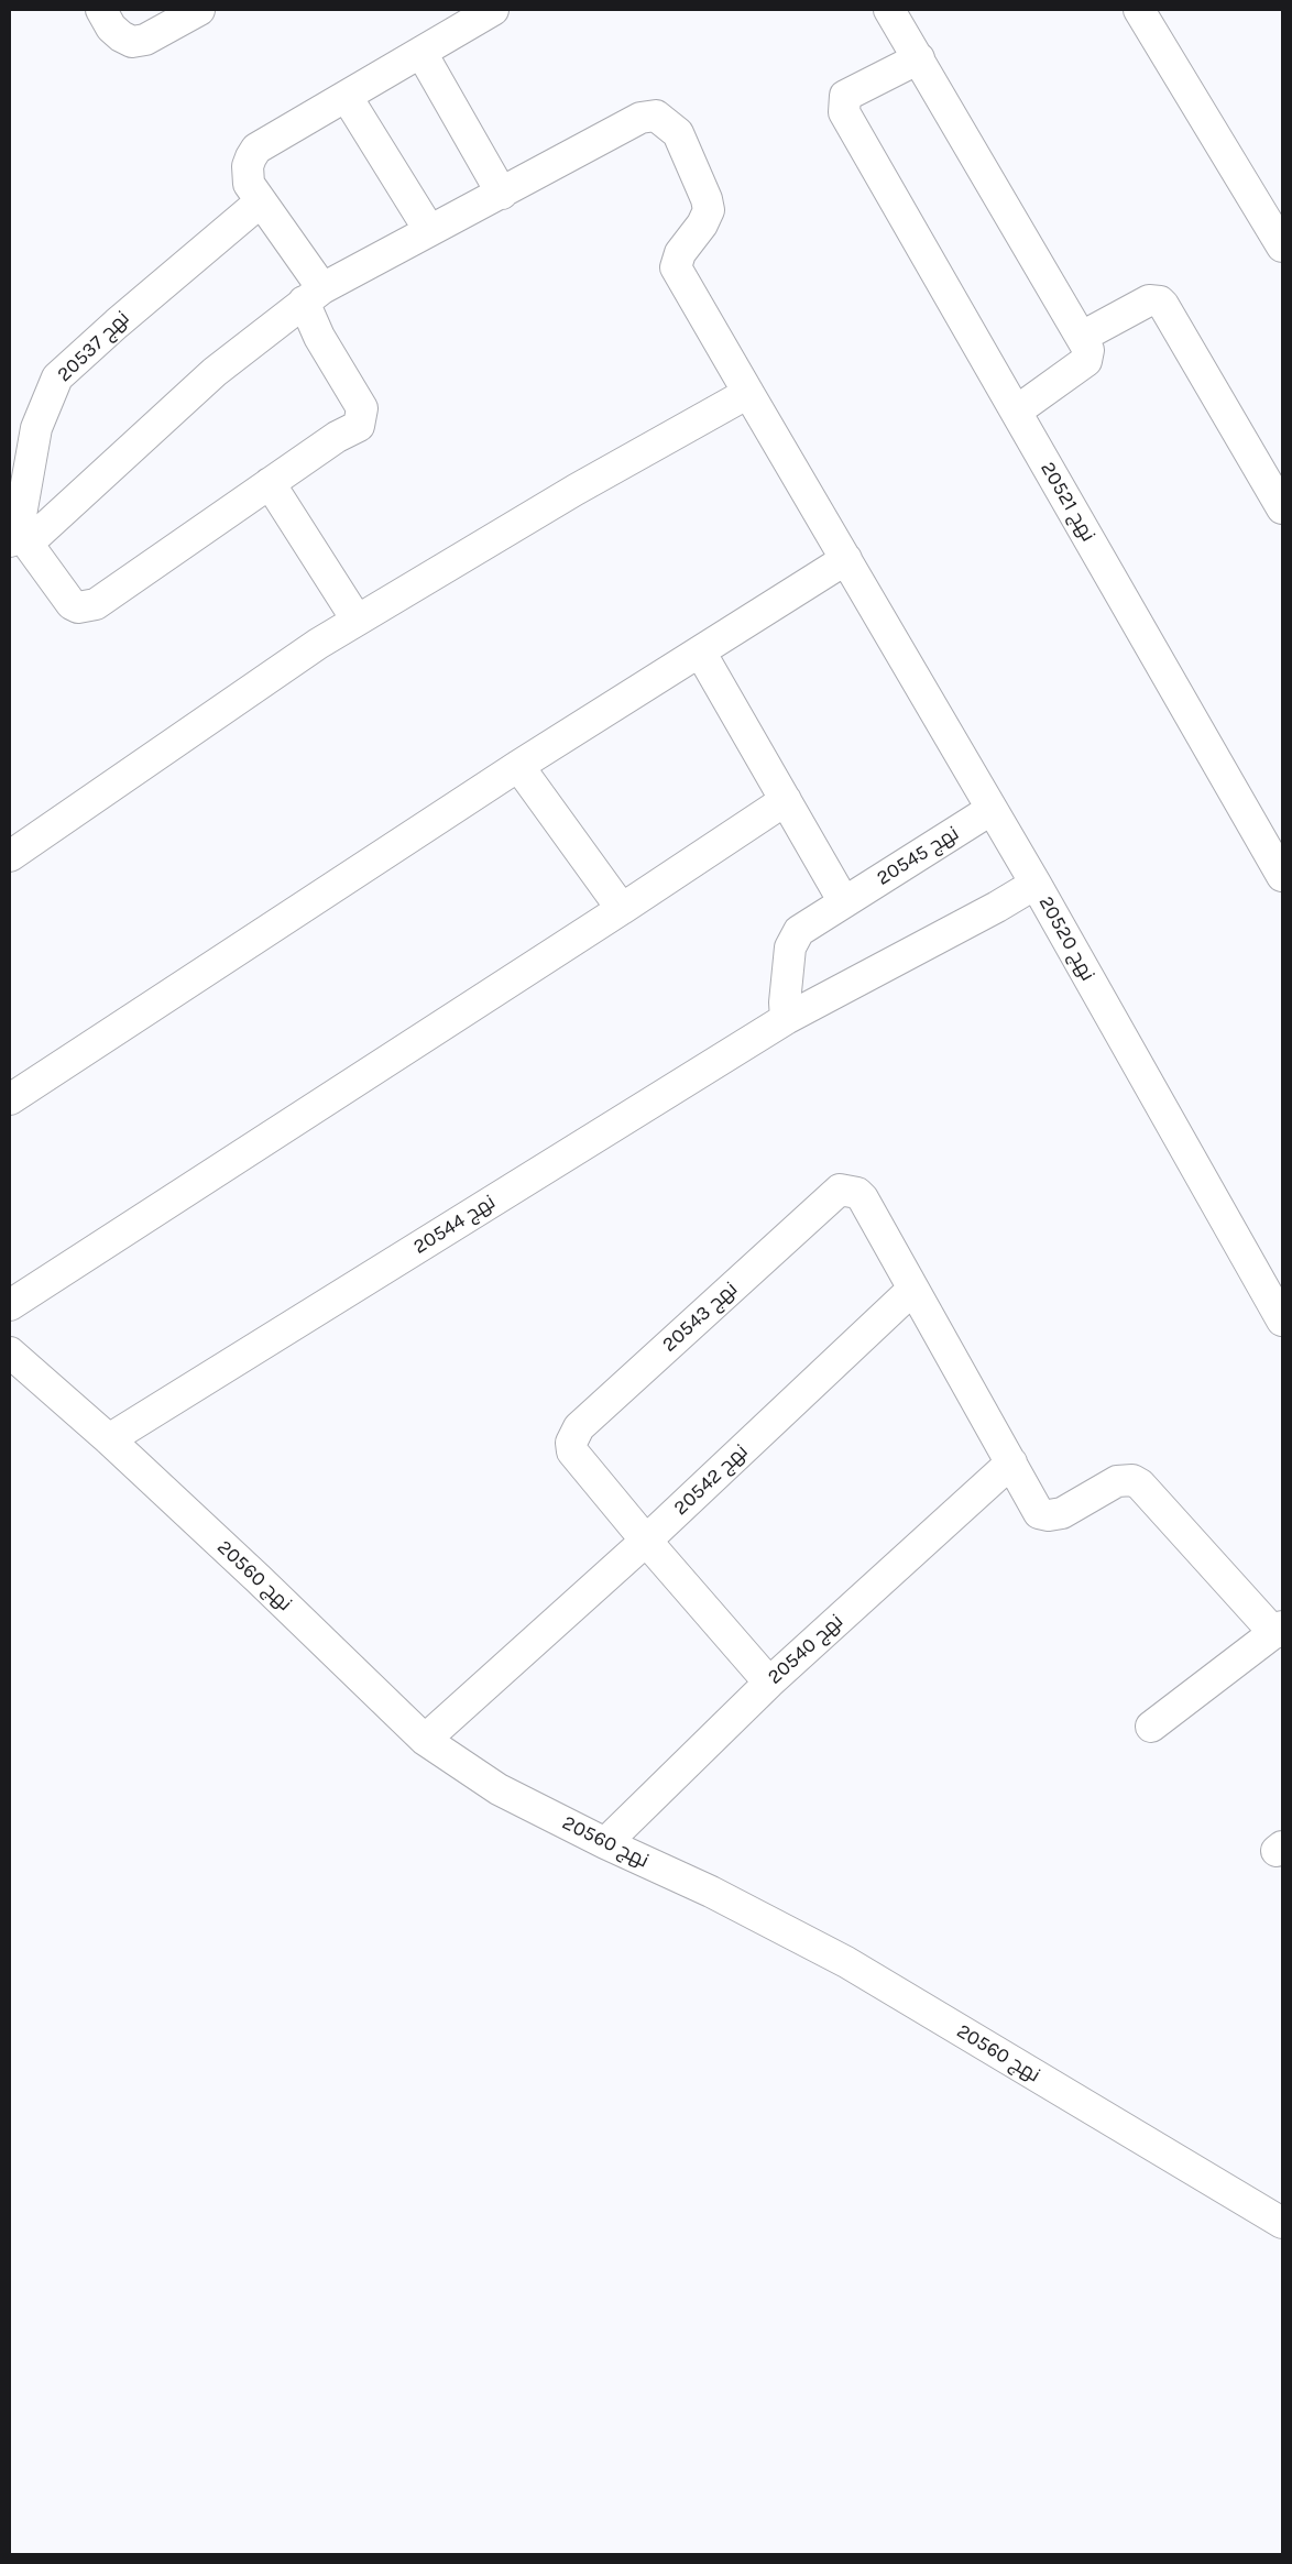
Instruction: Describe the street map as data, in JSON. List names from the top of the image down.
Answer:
{
  "streets": {
    "street": [
      "نهج 20537",
      "نهج 20521",
      "نهج 20545",
      "نهج 20520",
      "نهج 20544",
      "نهج 20543",
      "نهج 20542",
      "نهج 20560",
      "نهج 20540"
    ]
  },
  "crossings": [
    ["نهج 20545", "نهج 20520"],
    ["نهج 20545", "نهج 20544"],
    ["نهج 20520", "نهج 20544"],
    ["نهج 20544", "نهج 20560"],
    ["نهج 20543", "نهج 20542"],
    ["نهج 20542", "نهج 20560"],
    ["نهج 20560", "نهج 20540"]
  ]
}
